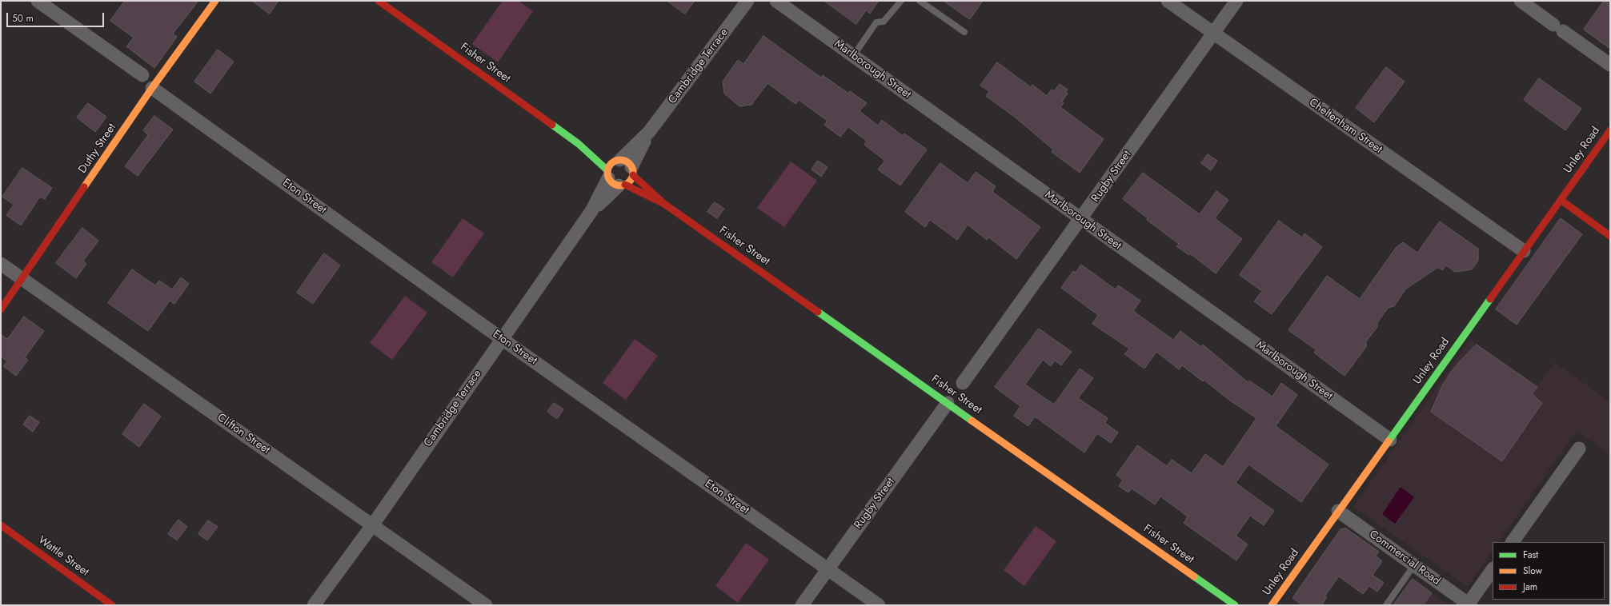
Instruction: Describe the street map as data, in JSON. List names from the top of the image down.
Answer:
{
  "streets": {
    "street": [
      "Fisher Street",
      "Cambridge Terrace",
      "Marlborough Street",
      "Cheltenham Street",
      "Duthy Street",
      "Unley Road",
      "Rugby Street",
      "Eton Street",
      "Clifton Street",
      "Wattle Street",
      "Commercial Road"
    ]
  },
  "crossings": [
    ["Fisher Street", "Cambridge Terrace"],
    ["Fisher Street", "Rugby Street"],
    ["Cambridge Terrace", "Eton Street"],
    ["Cambridge Terrace", "Clifton Street"],
    ["Marlborough Street", "Unley Road"],
    ["Marlborough Street", "Rugby Street"],
    ["Cheltenham Street", "Unley Road"],
    ["Cheltenham Street", "Rugby Street"],
    ["Duthy Street", "Eton Street"],
    ["Duthy Street", "Clifton Street"],
    ["Unley Road", "Commercial Road"],
    ["Rugby Street", "Eton Street"]
  ],
  "legend": ["Fast", "Slow", "Jam"],
  "scale_bar": "50 m"
}
